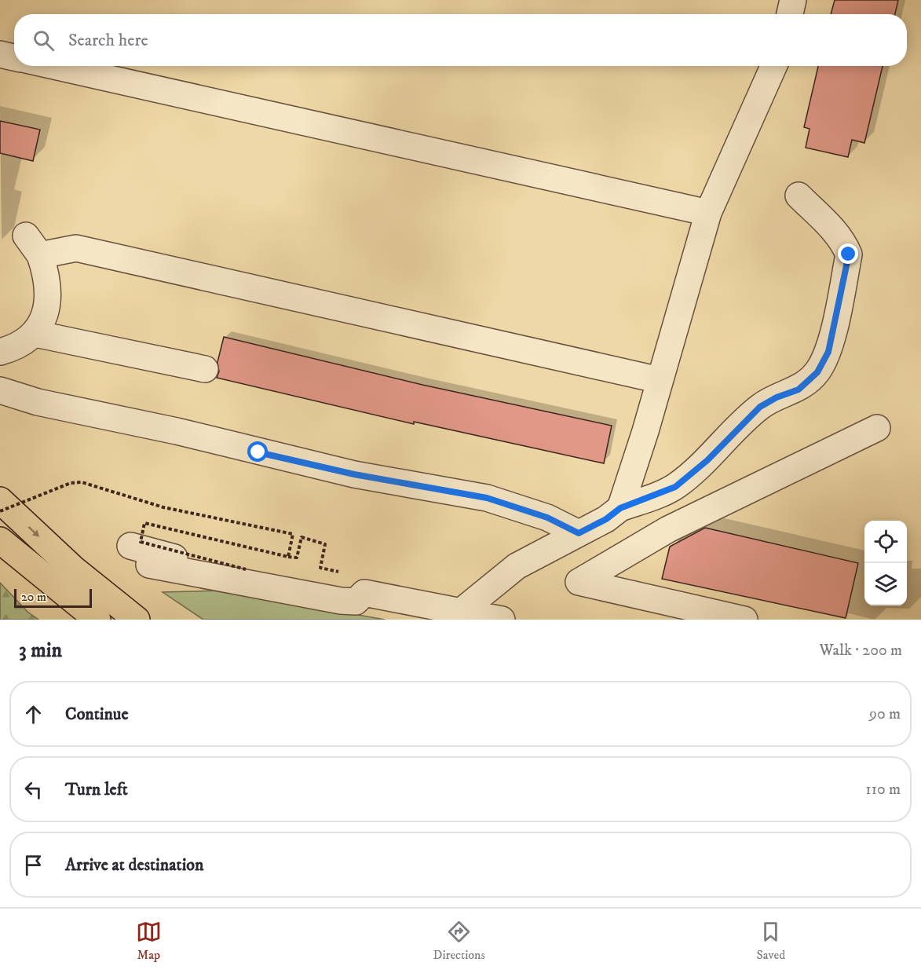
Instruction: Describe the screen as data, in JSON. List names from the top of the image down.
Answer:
{
  "scale_bar": "20 m",
  "page": {
    "search": "Search here",
    "scale": "20 m",
    "heading": ["3 min", "Walk · 200 m"],
    "list": [
      ["Continue", "90 m"],
      ["Turn left", "110 m"],
      "Arrive at destination"
    ],
    "nav": ["Map", "Directions", "Saved"]
  }
}
